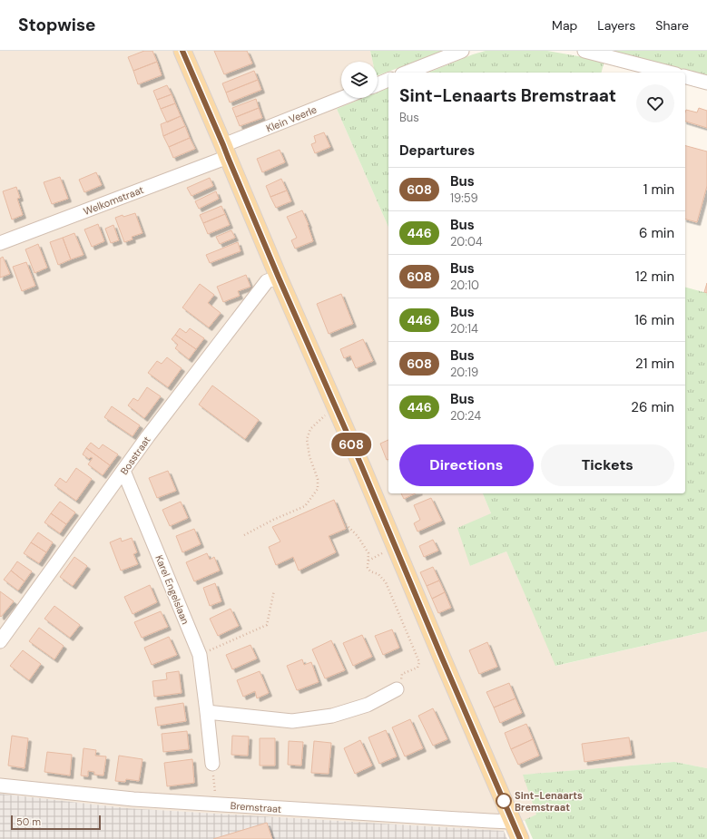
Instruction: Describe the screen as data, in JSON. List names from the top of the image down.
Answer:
{
  "streets": {
    "street": [
      "Klein Veerle",
      "Welkomstraat",
      "Bosstraat",
      "Karel Engelslaan",
      "Bremstraat"
    ]
  },
  "crossings": [
    ["Klein Veerle", "Welkomstraat"],
    ["Bosstraat", "Karel Engelslaan"]
  ],
  "places": ["Sint-Lenaarts Bremstraat"],
  "lines": ["bus line 608"],
  "scale_bar": "50 m",
  "page": {
    "header": "Stopwise",
    "nav": ["Map", "Layers", "Share"],
    "on_map": "608",
    "heading": [
      ["Sint-Lenaarts Bremstraat", "Bus"],
      "Departures"
    ],
    "list": [
      {
        "mark": "608",
        "name": "Bus",
        "note": "19:59",
        "value": "1 min"
      },
      {
        "mark": "446",
        "name": "Bus",
        "note": "20:04",
        "value": "6 min"
      },
      {
        "mark": "608",
        "name": "Bus",
        "note": "20:10",
        "value": "12 min"
      },
      {
        "mark": "446",
        "name": "Bus",
        "note": "20:14",
        "value": "16 min"
      },
      {
        "mark": "608",
        "name": "Bus",
        "note": "20:19",
        "value": "21 min"
      },
      {
        "mark": "446",
        "name": "Bus",
        "note": "20:24",
        "value": "26 min"
      }
    ],
    "buttons": ["Directions", "Tickets"],
    "scale": "50 m"
  }
}
